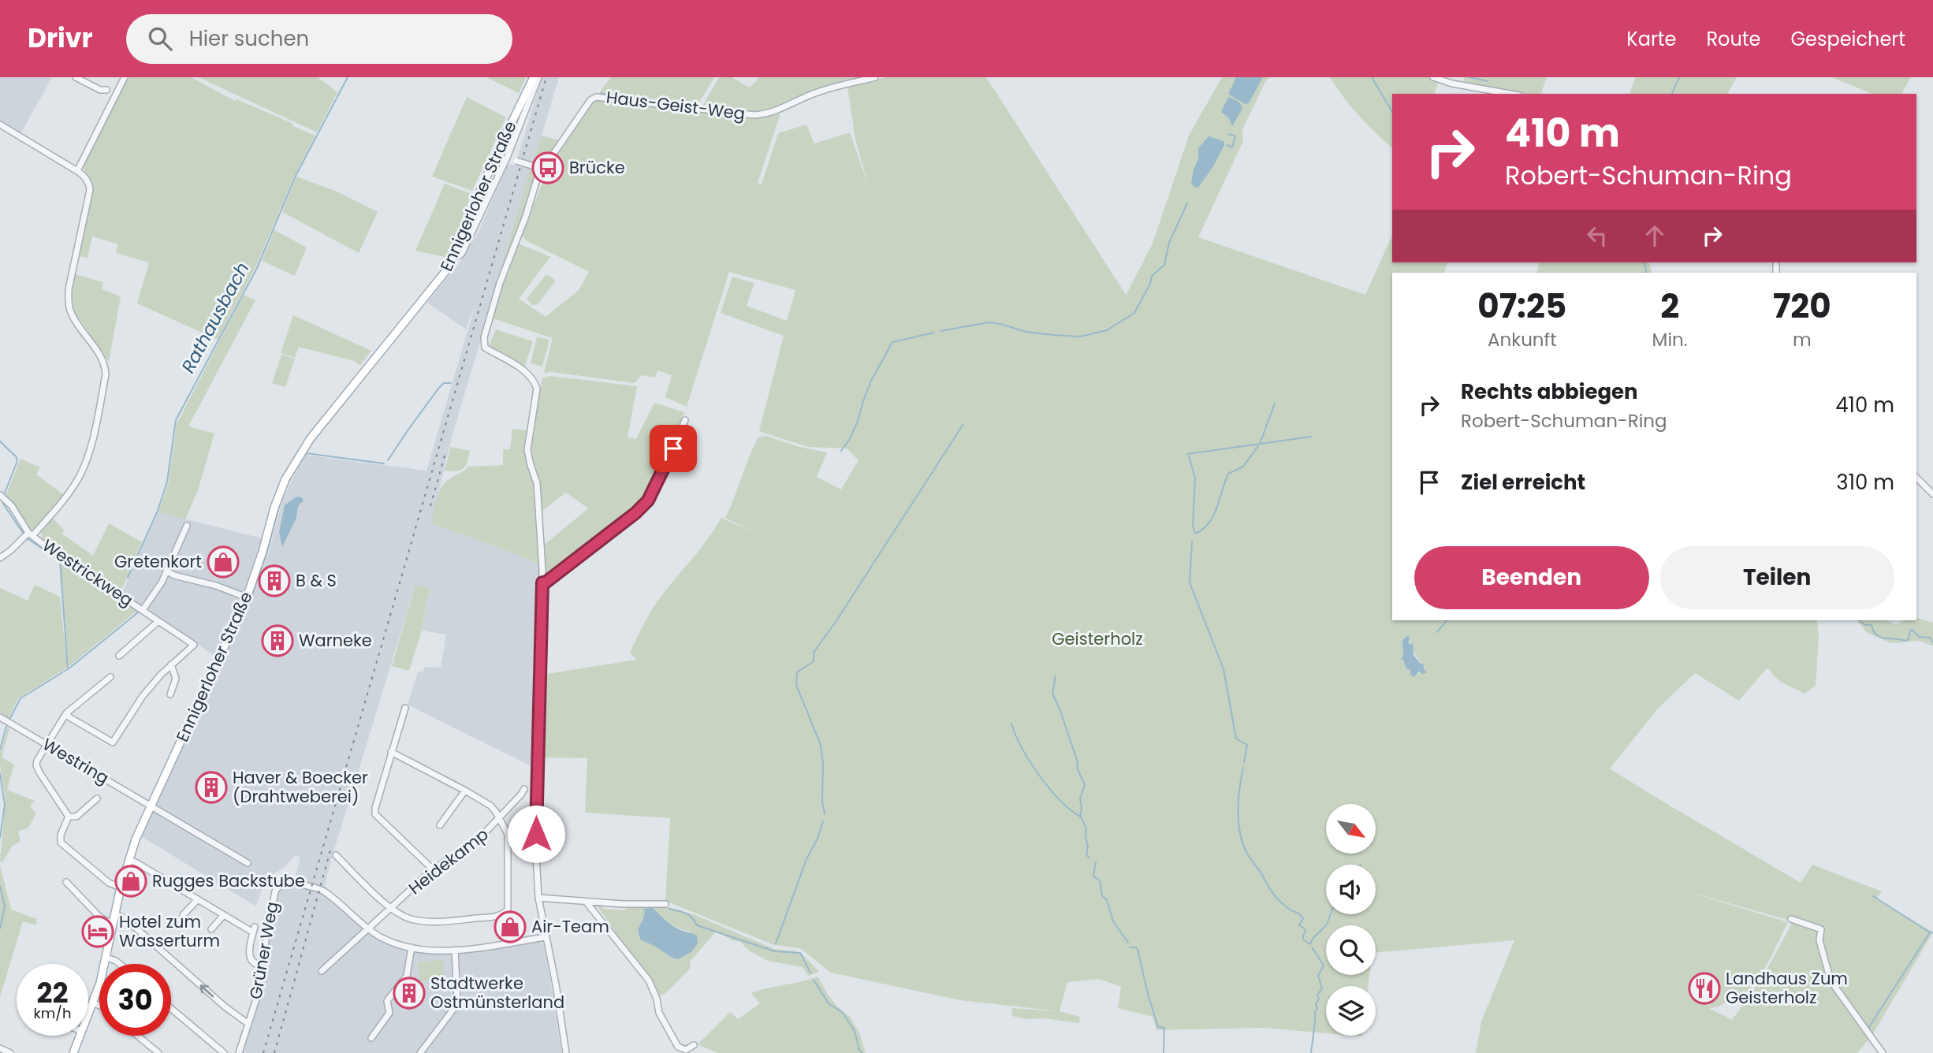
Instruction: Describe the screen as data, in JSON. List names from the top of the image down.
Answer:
{
  "streets": {
    "main road": ["Ennigerloher Straße"],
    "street": [
      "Haus-Geist-Weg",
      "Westrickweg",
      "Westring",
      "Heidekamp",
      "Grüner Weg"
    ]
  },
  "crossings": [
    ["Ennigerloher Straße", "Westring"],
    ["Heidekamp", "Grüner Weg"]
  ],
  "water": ["Rathausbach"],
  "parks": ["Geisterholz"],
  "places": {
    "bus stop": ["Brücke"],
    "shop": ["Gretenkort", "Rugges Backstube", "Air-Team"],
    "building": [
      "B & S",
      "Warneke",
      "Haver & Boecker (Drahtweberei)",
      "Stadtwerke Ostmünsterland"
    ],
    "hotel": ["Hotel zum Wasserturm"],
    "restaurant": ["Landhaus Zum Geisterholz"]
  },
  "north": "bottom right",
  "page": {
    "header": "Drivr",
    "search": "Hier suchen",
    "nav": ["Karte", "Route", "Gespeichert"],
    "turn": ["410 m", "Robert-Schuman-Ring"],
    "eta": [
      "07:25",
      "Ankunft",
      "2",
      "Min.",
      "720",
      "m"
    ],
    "list": [
      {
        "name": "Rechts abbiegen",
        "note": "Robert-Schuman-Ring",
        "value": "410 m"
      },
      {
        "name": "Ziel erreicht",
        "value": "310 m"
      }
    ],
    "buttons": ["Beenden", "Teilen"],
    "speed": "22 km/h",
    "limit": "30"
  }
}
